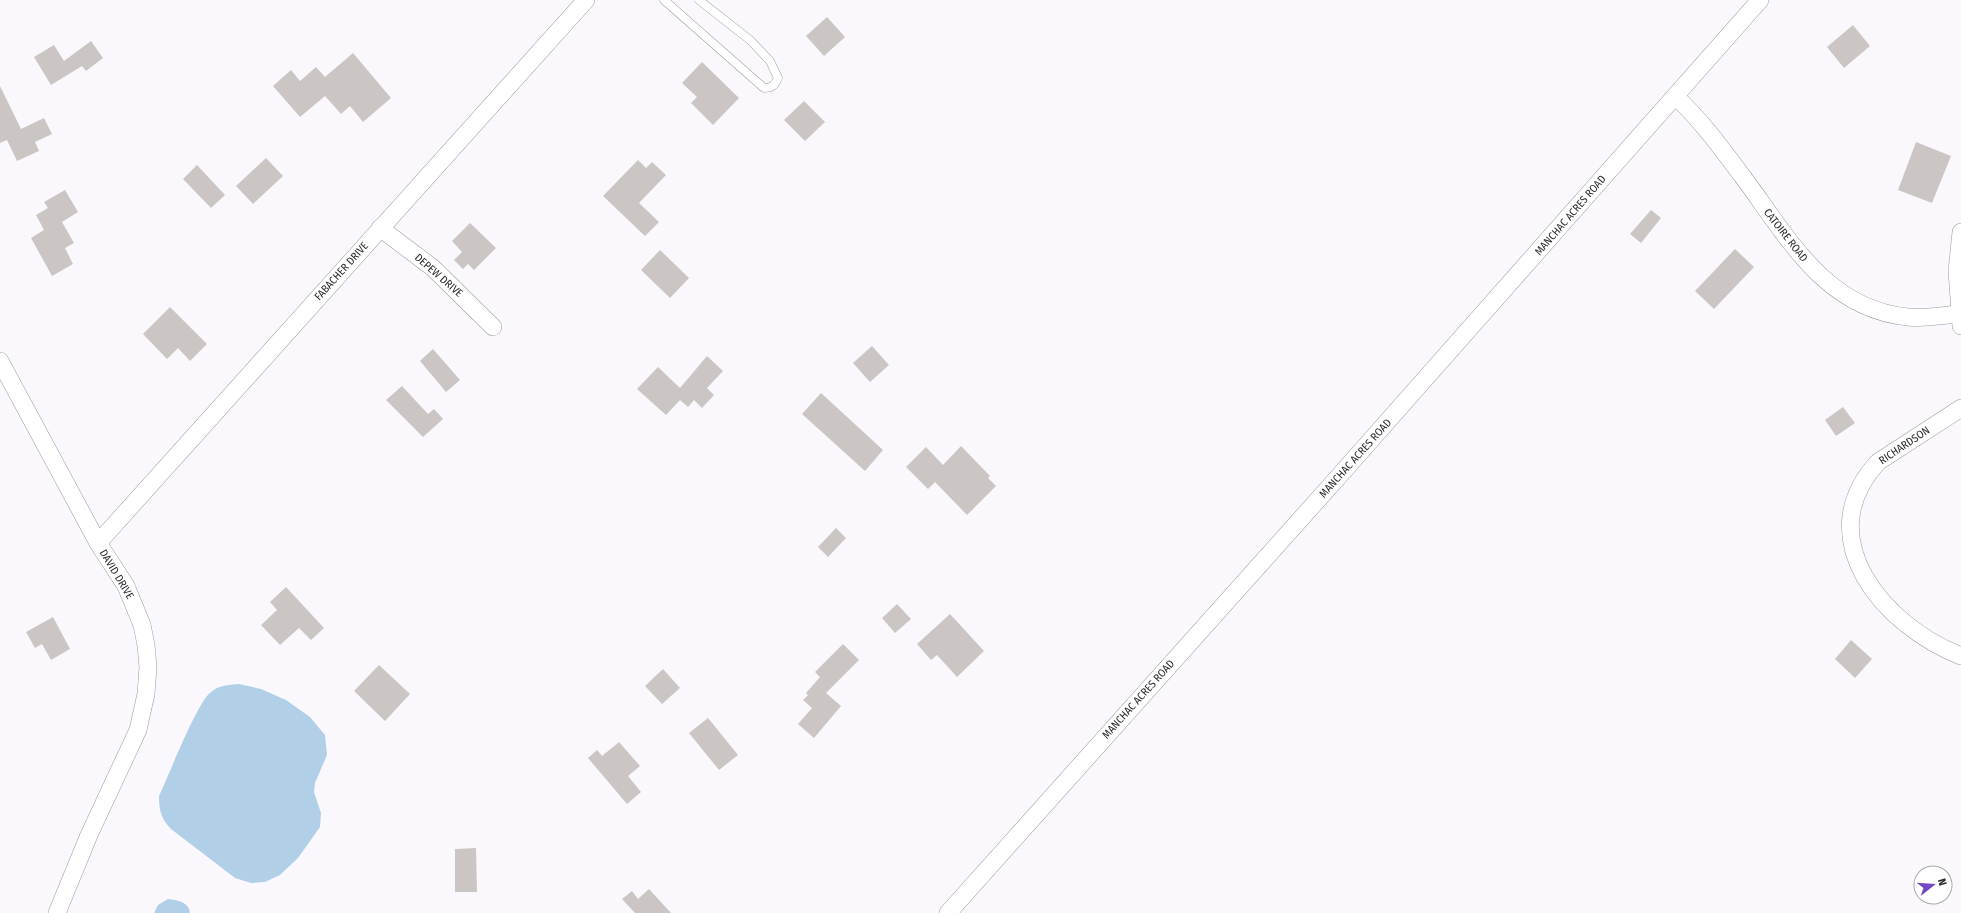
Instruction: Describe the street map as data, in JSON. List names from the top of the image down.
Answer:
{
  "streets": {
    "street": [
      "MANCHAC ACRES ROAD",
      "CATOIRE ROAD",
      "FABACHER DRIVE",
      "DEPEW DRIVE",
      "RICHARDSON",
      "DAVID DRIVE"
    ]
  },
  "crossings": [
    ["MANCHAC ACRES ROAD", "CATOIRE ROAD"],
    ["FABACHER DRIVE", "DEPEW DRIVE"],
    ["FABACHER DRIVE", "DAVID DRIVE"]
  ],
  "north": "right"
}
